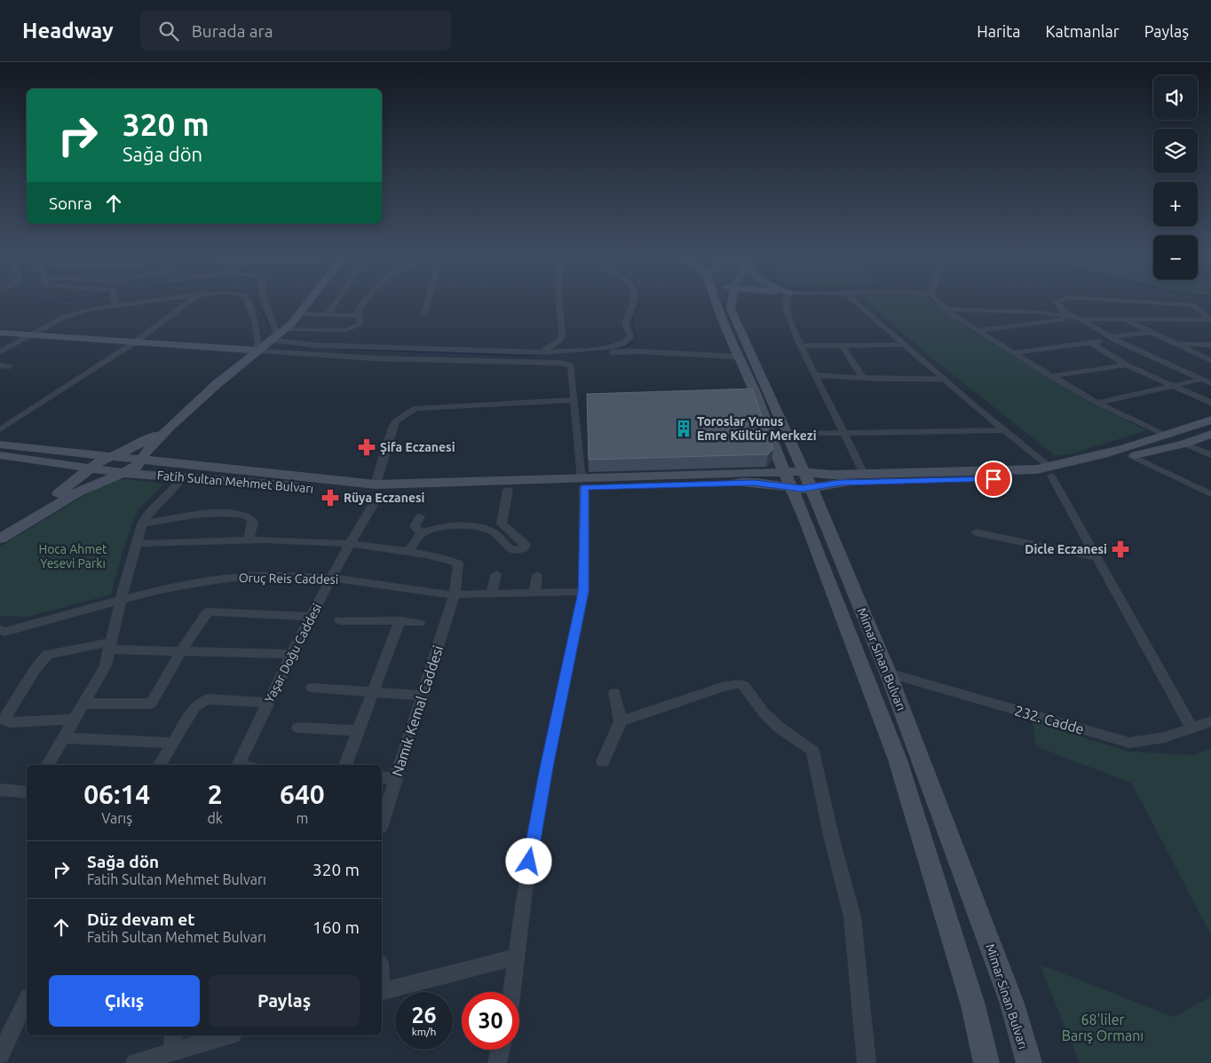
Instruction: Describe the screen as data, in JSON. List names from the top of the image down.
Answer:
{
  "streets": {
    "street": [
      "Fatih Sultan Mehmet Bulvarı",
      "Oruç Reis Caddesi",
      "Yaşar Doğu Caddesi",
      "Mimar Sinan Bulvarı",
      "Namık Kemal Caddesi",
      "232. Cadde"
    ]
  },
  "crossings": [
    ["Fatih Sultan Mehmet Bulvarı", "Yaşar Doğu Caddesi"],
    ["Fatih Sultan Mehmet Bulvarı", "Mimar Sinan Bulvarı"],
    ["Oruç Reis Caddesi", "Yaşar Doğu Caddesi"],
    ["Oruç Reis Caddesi", "Namık Kemal Caddesi"],
    ["Mimar Sinan Bulvarı", "232. Cadde"]
  ],
  "parks": ["Hoca Ahmet Yesevi Parkı", "68'liler Barış Ormanı"],
  "places": {
    "building": ["Toroslar Yunus Emre Kültür Merkezi"],
    "pharmacy": ["Şifa Eczanesi", "Rüya Eczanesi", "Dicle Eczanesi"]
  },
  "page": {
    "header": "Headway",
    "search": "Burada ara",
    "nav": ["Harita", "Katmanlar", "Paylaş"],
    "map_buttons": ["+", "−"],
    "turn": ["320 m", "Sağa dön"],
    "then": "Sonra",
    "eta": [
      "06:14",
      "Varış",
      "2",
      "dk",
      "640",
      "m"
    ],
    "list": [
      {
        "name": "Sağa dön",
        "note": "Fatih Sultan Mehmet Bulvarı",
        "value": "320 m"
      },
      {
        "name": "Düz devam et",
        "note": "Fatih Sultan Mehmet Bulvarı",
        "value": "160 m"
      }
    ],
    "buttons": ["Çıkış", "Paylaş"],
    "speed": "26 km/h",
    "limit": "30"
  }
}
